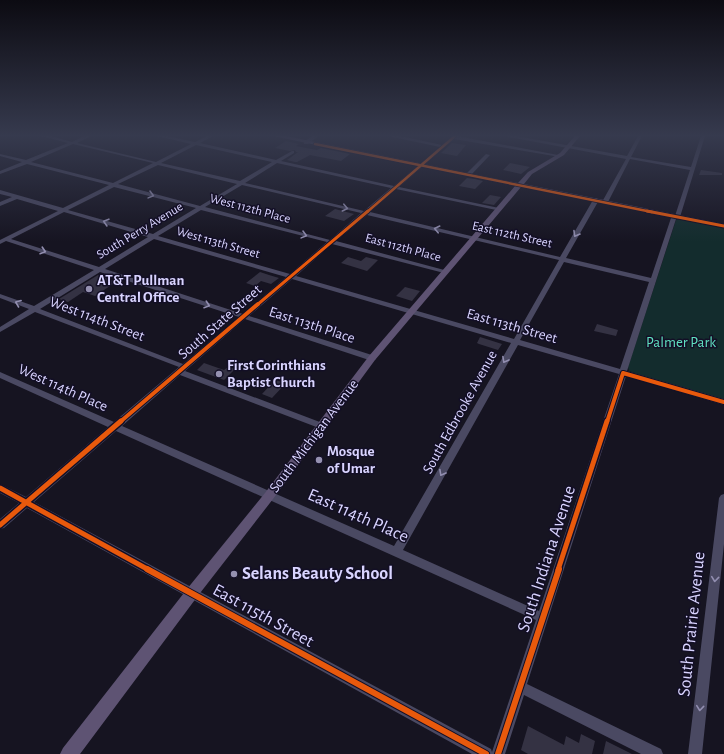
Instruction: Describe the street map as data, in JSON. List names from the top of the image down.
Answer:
{
  "streets": {
    "main road": ["South Michigan Avenue"],
    "street": [
      "West 112th Place",
      "South Perry Avenue",
      "East 112th Street",
      "West 113th Street",
      "East 112th Place",
      "West 114th Street",
      "South State Street",
      "East 113th Place",
      "East 113th Street",
      "West 114th Place",
      "South Edbrooke Avenue",
      "East 114th Place",
      "South Indiana Avenue",
      "East 115th Street",
      "South Prairie Avenue"
    ]
  },
  "crossings": [
    ["West 112th Place", "South Perry Avenue"],
    ["West 112th Place", "East 112th Place"],
    ["West 112th Place", "South State Street"],
    ["South Perry Avenue", "East 112th Street"],
    ["South Perry Avenue", "West 113th Street"],
    ["South Perry Avenue", "West 114th Street"],
    ["South Perry Avenue", "East 113th Place"],
    ["East 112th Street", "South State Street"],
    ["East 112th Street", "South Edbrooke Avenue"],
    ["East 112th Street", "South Michigan Avenue"],
    ["East 112th Street", "South Indiana Avenue"],
    ["West 113th Street", "South State Street"],
    ["West 113th Street", "East 113th Street"],
    ["East 112th Place", "South State Street"],
    ["East 112th Place", "South Michigan Avenue"],
    ["West 114th Street", "South State Street"],
    ["West 114th Street", "South Michigan Avenue"],
    ["South State Street", "East 113th Place"],
    ["South State Street", "East 113th Street"],
    ["South State Street", "West 114th Place"],
    ["South State Street", "East 114th Place"],
    ["South State Street", "East 115th Street"],
    ["East 113th Place", "South Michigan Avenue"],
    ["East 113th Street", "South Edbrooke Avenue"],
    ["East 113th Street", "South Michigan Avenue"],
    ["East 113th Street", "South Indiana Avenue"],
    ["West 114th Place", "East 114th Place"],
    ["South Edbrooke Avenue", "East 114th Place"],
    ["South Michigan Avenue", "East 114th Place"],
    ["South Michigan Avenue", "East 115th Street"],
    ["East 114th Place", "South Indiana Avenue"]
  ],
  "one_way": [
    "West 112th Place",
    "East 113th Place",
    "South Edbrooke Avenue",
    "South Prairie Avenue"
  ],
  "parks": ["Palmer Park"],
  "places": [
    "AT&T Pullman Central Office",
    "First Corinthians Baptist Church",
    "Mosque of Umar",
    "Selans Beauty School"
  ]
}
